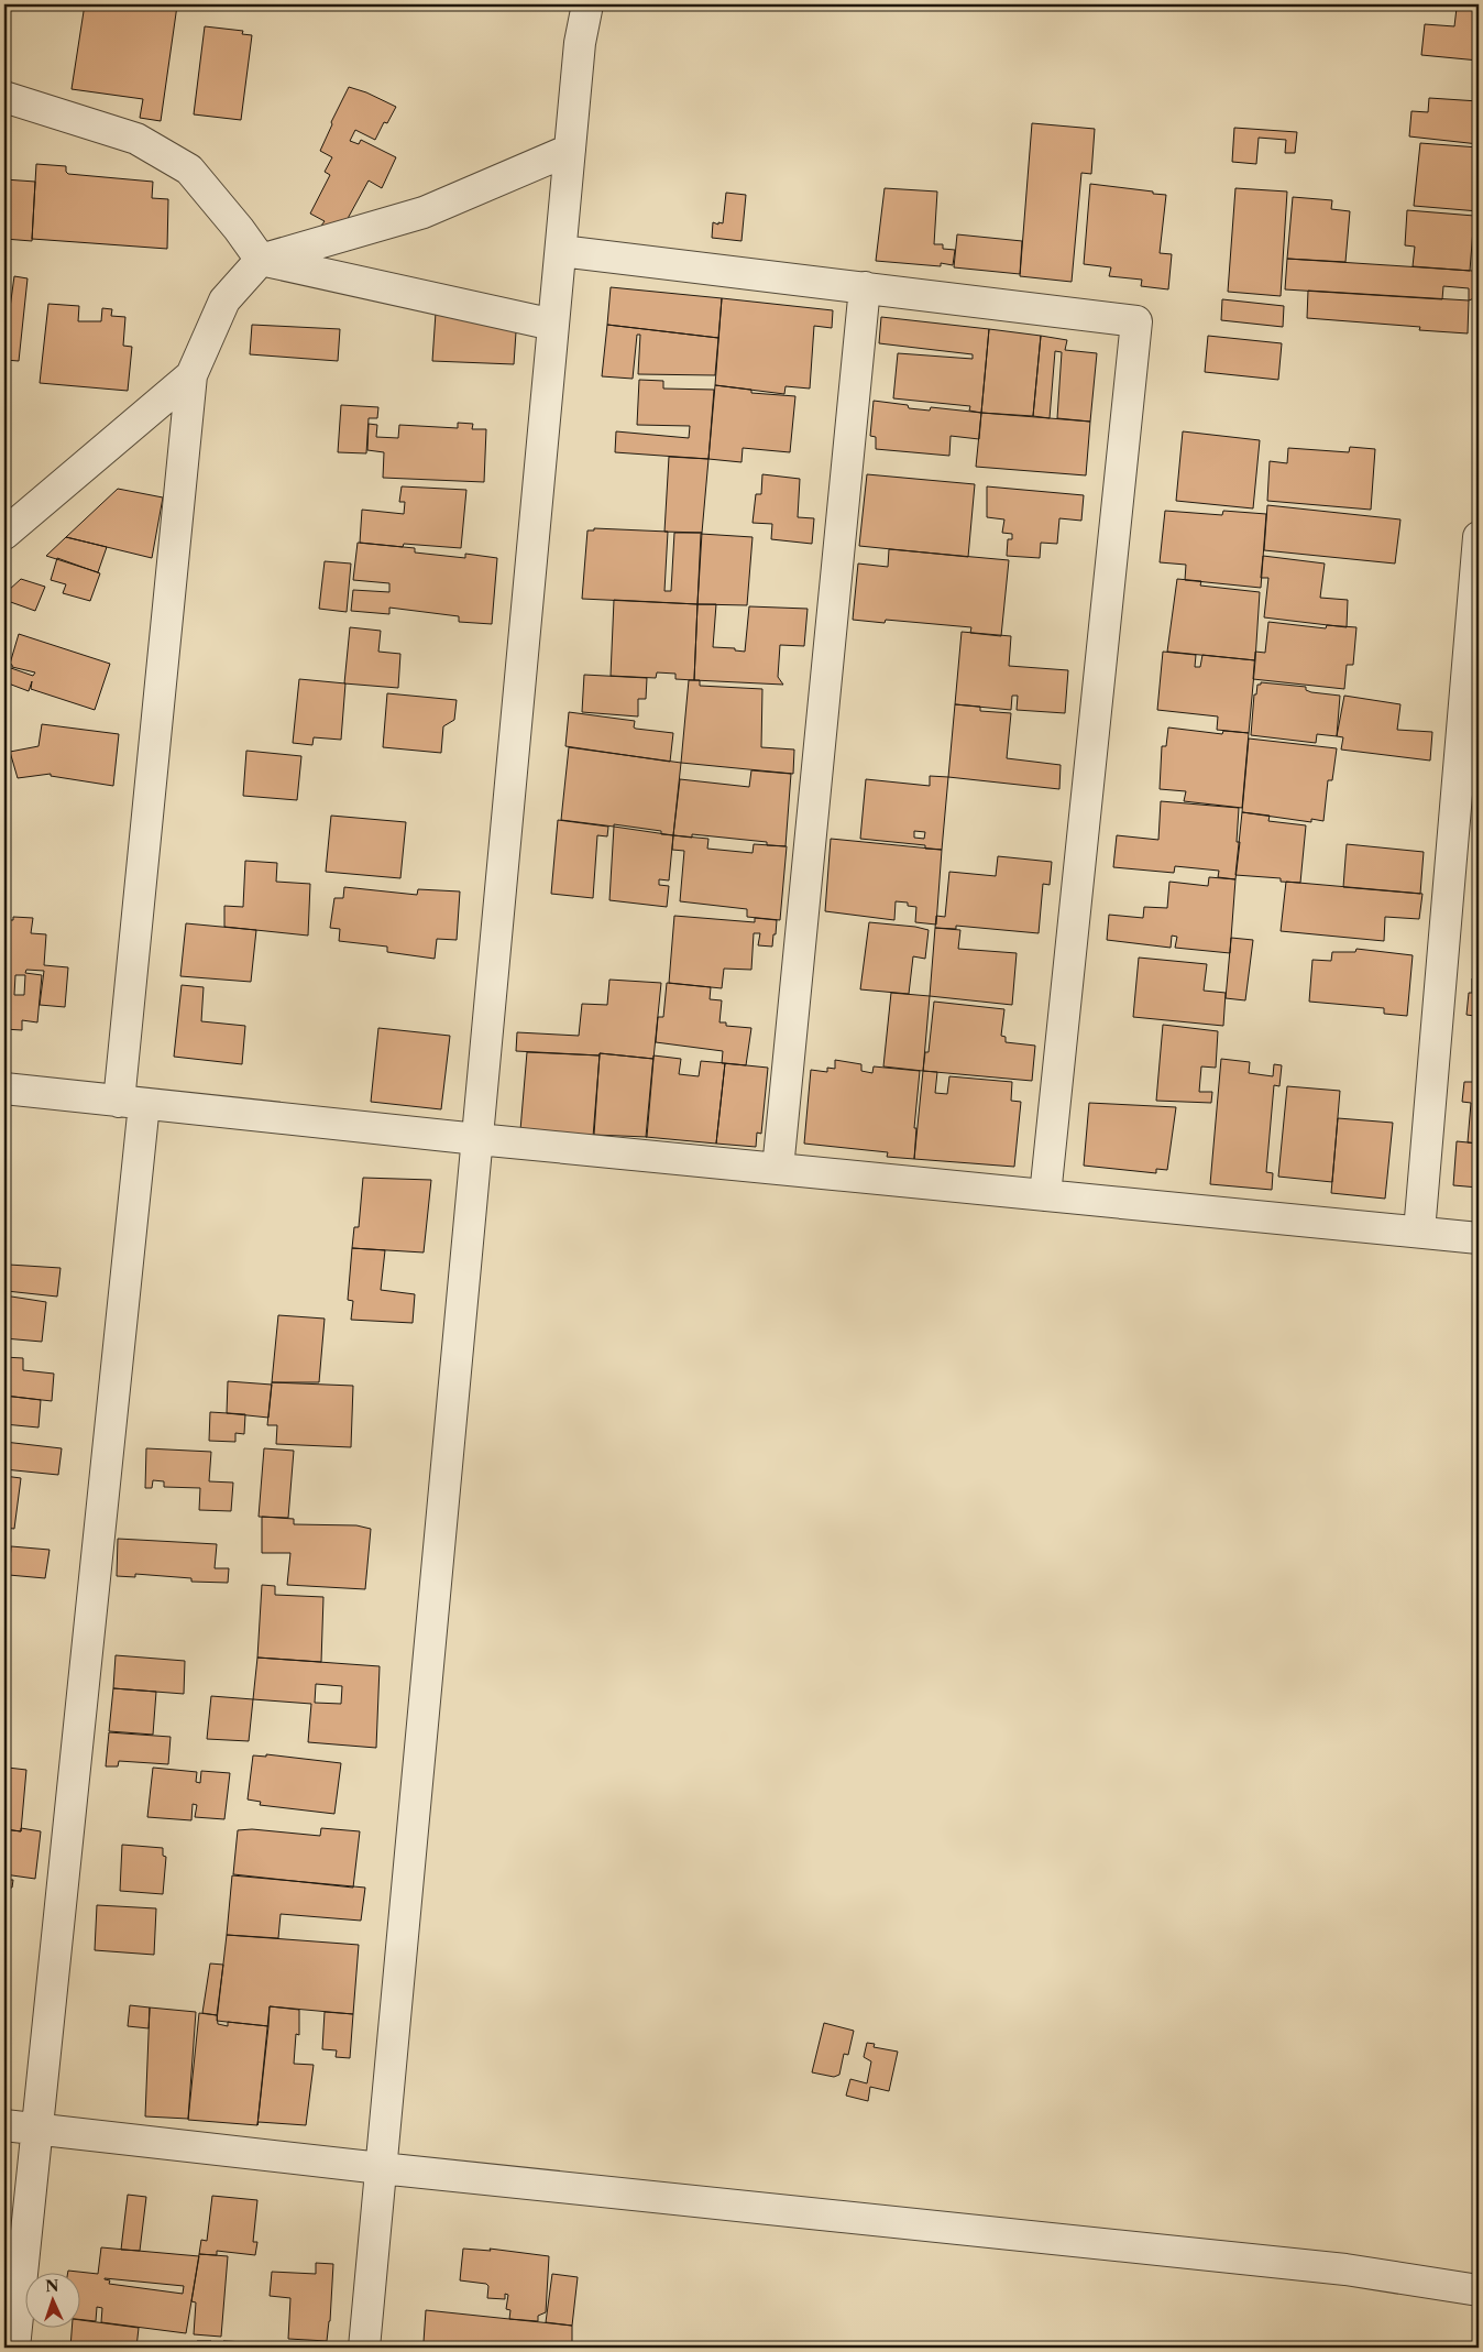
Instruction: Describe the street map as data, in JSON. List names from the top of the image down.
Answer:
{
  "north": "top"
}
